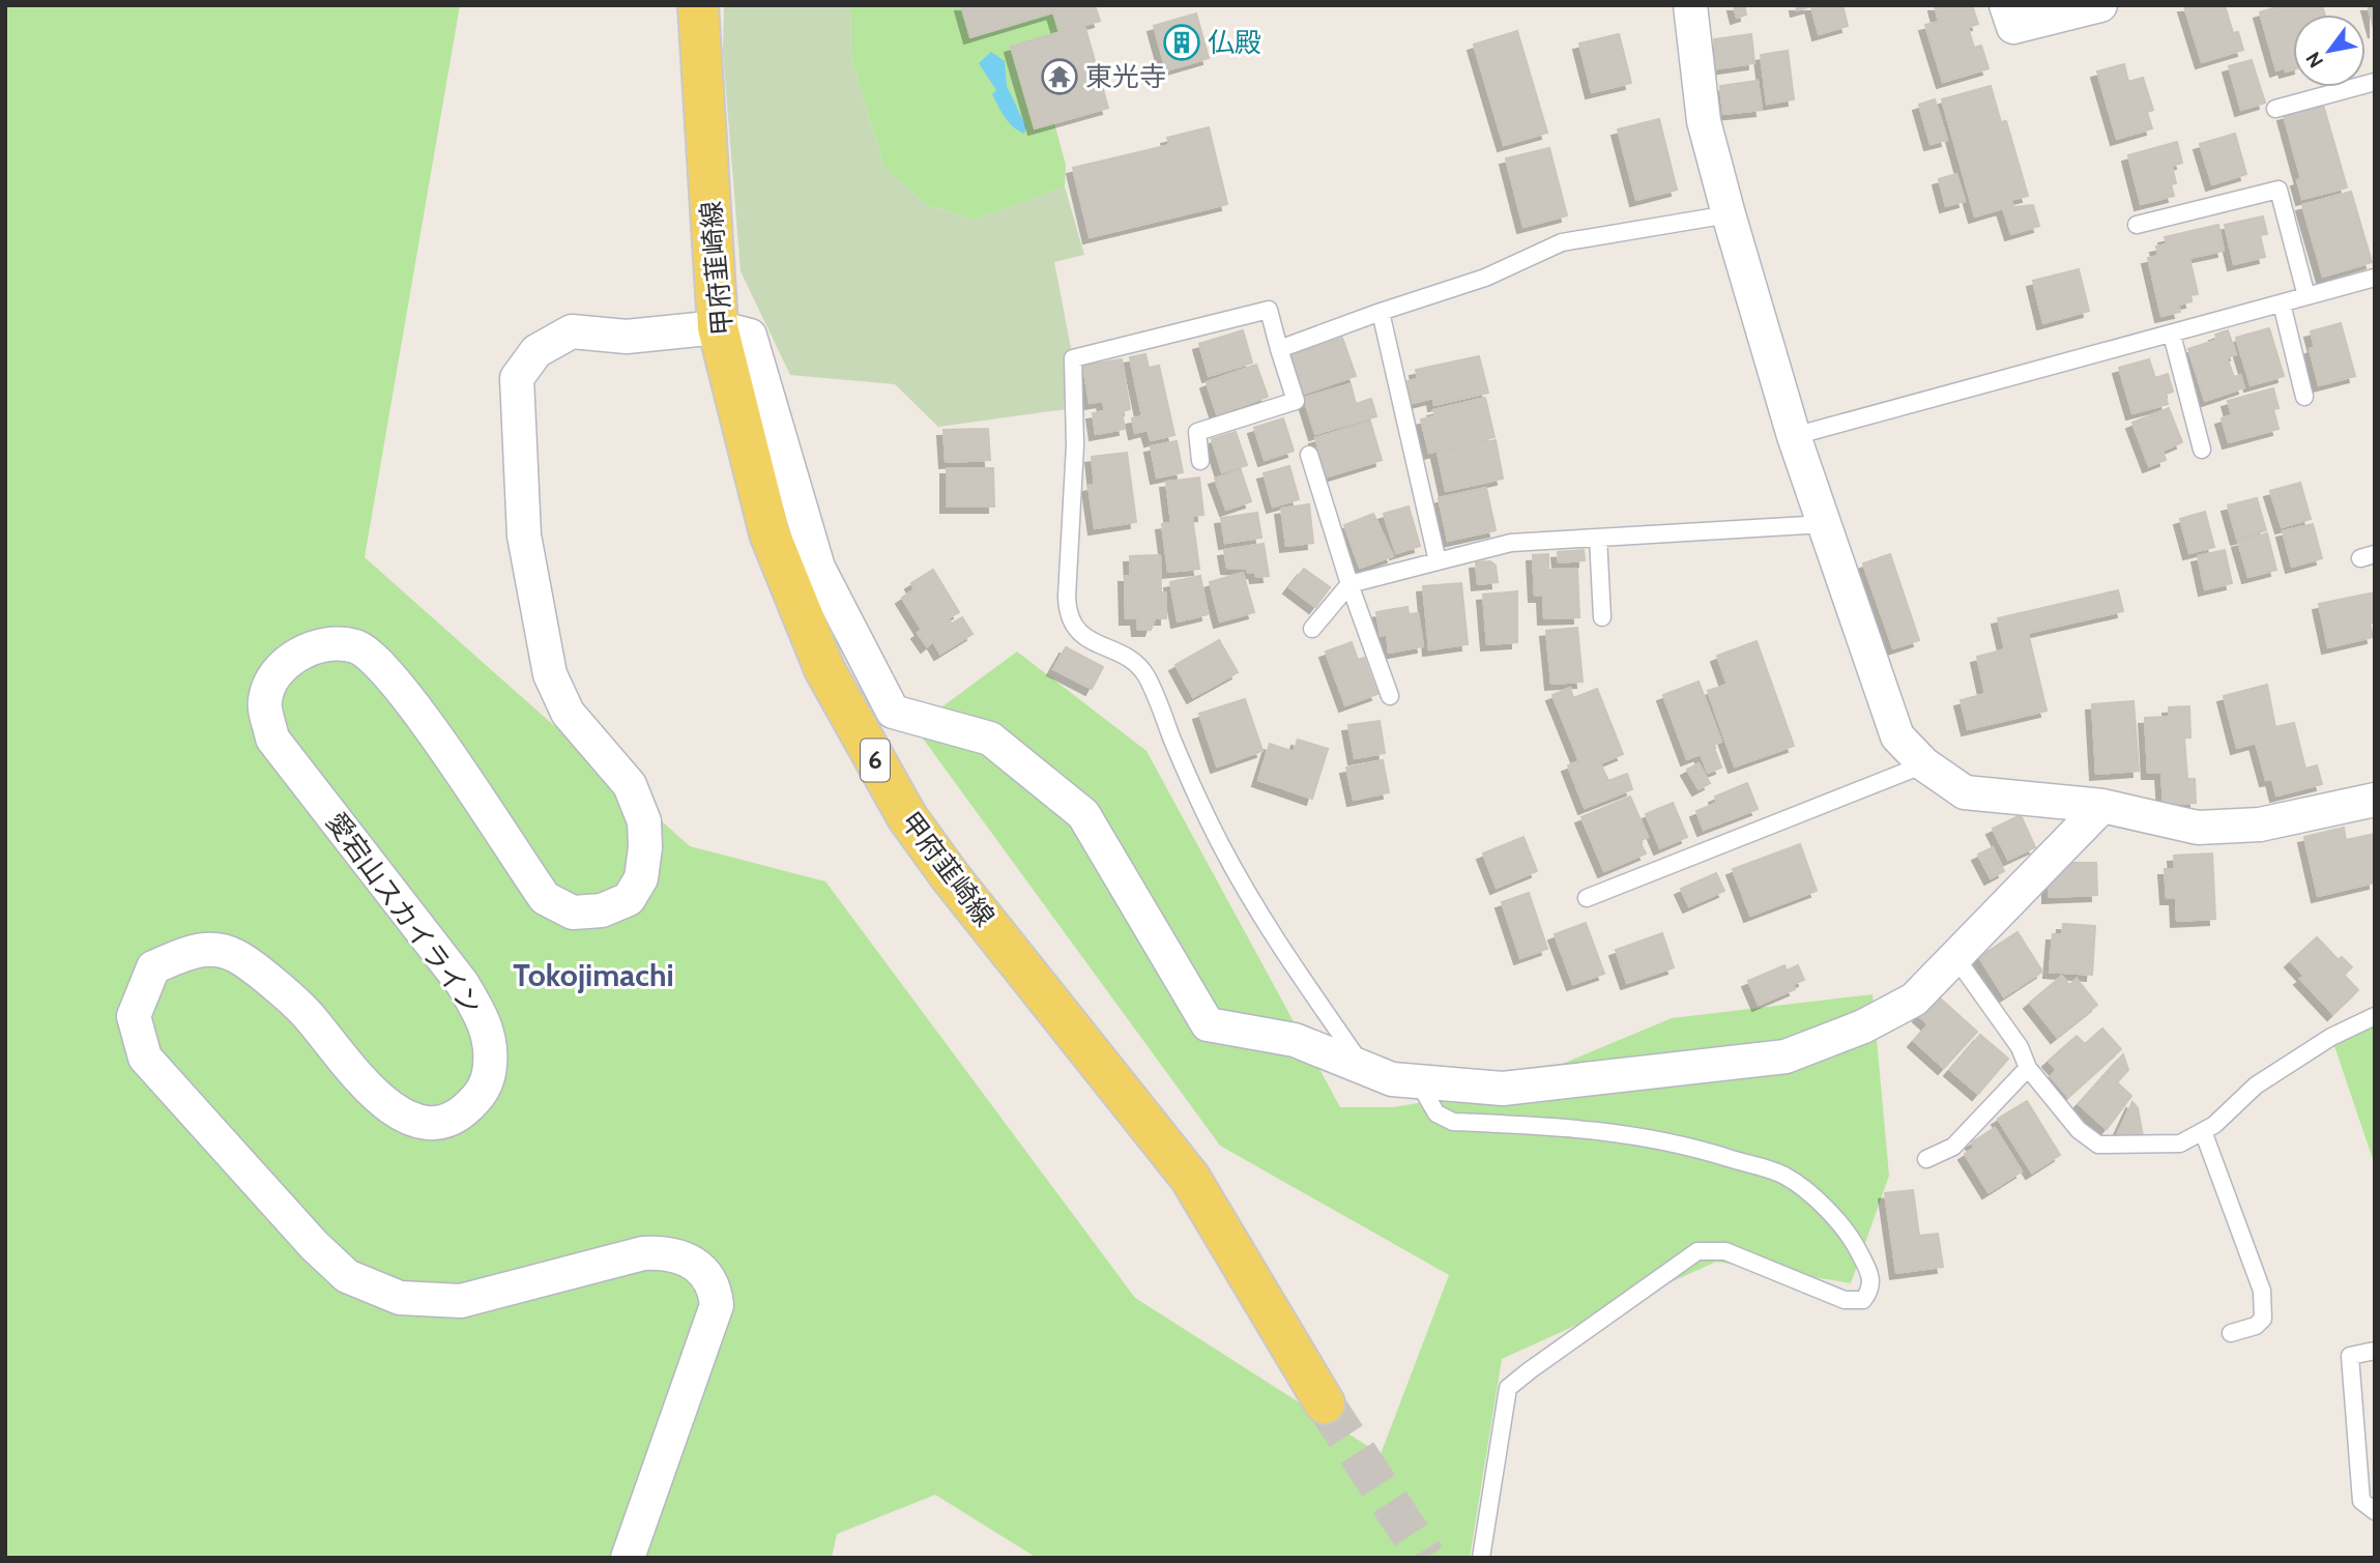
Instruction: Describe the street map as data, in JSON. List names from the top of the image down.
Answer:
{
  "streets": {
    "main road": ["甲府韮崎線", "6"],
    "street": ["愛宕山スカイライン"]
  },
  "crossings": [
    ["甲府韮崎線", "愛宕山スカイライン"]
  ],
  "districts": ["Tokojimachi"],
  "places": {
    "building": ["仏殿"],
    "temple": ["東光寺"]
  },
  "north": "bottom left"
}
